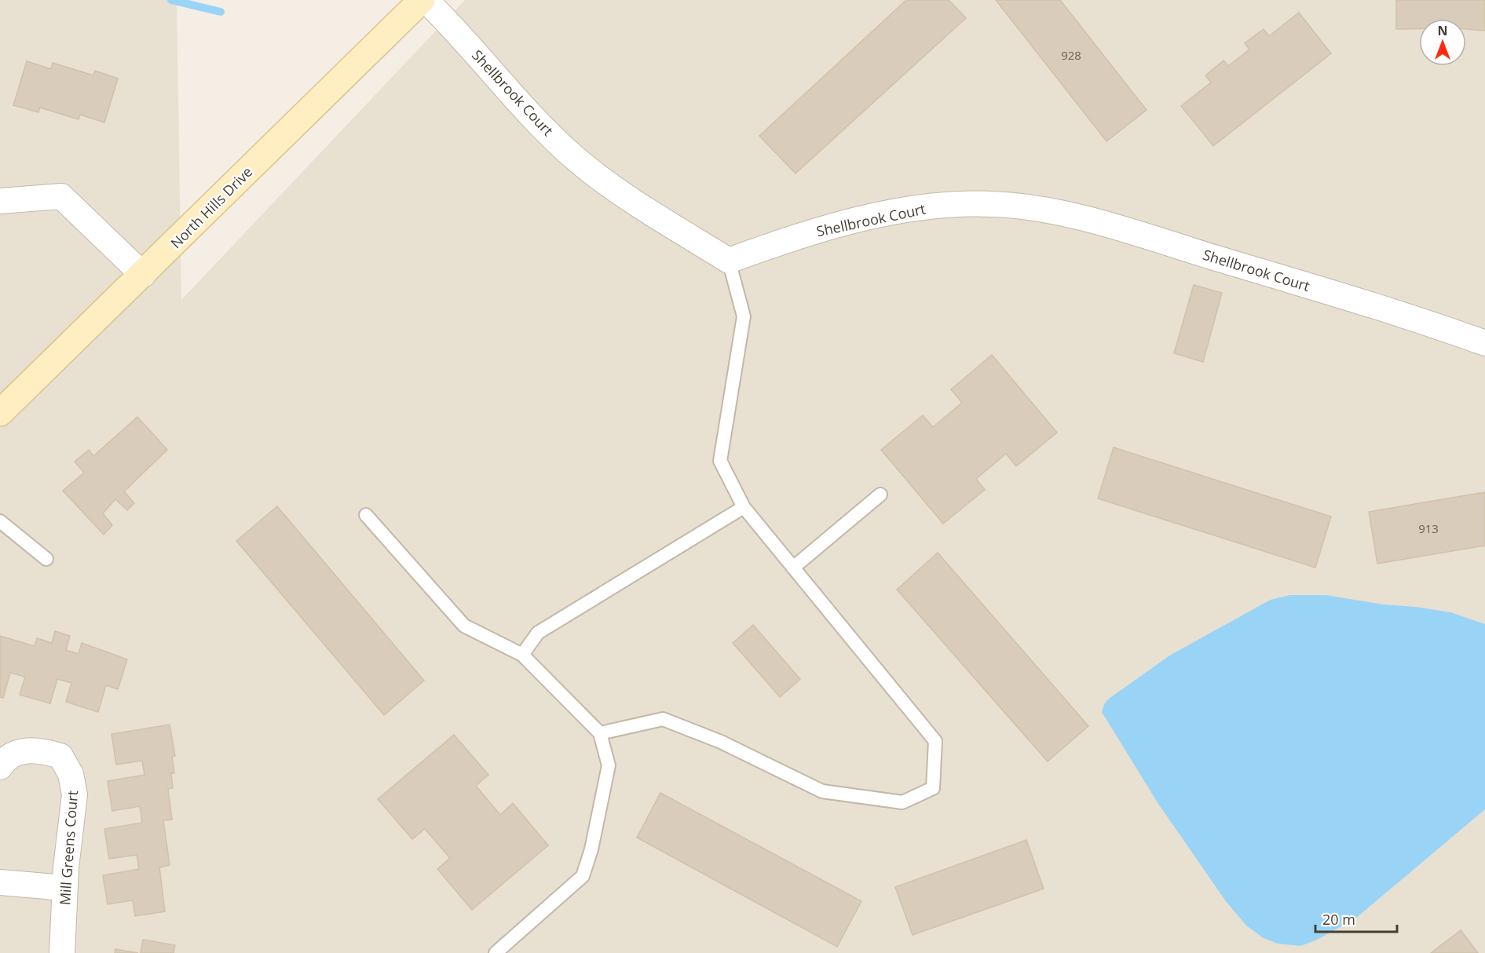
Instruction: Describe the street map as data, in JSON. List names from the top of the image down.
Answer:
{
  "streets": {
    "main road": ["North Hills Drive"],
    "street": ["Shellbrook Court", "Mill Greens Court"]
  },
  "house_numbers": ["928", "913"],
  "scale_bar": "20 m",
  "north": "top"
}
